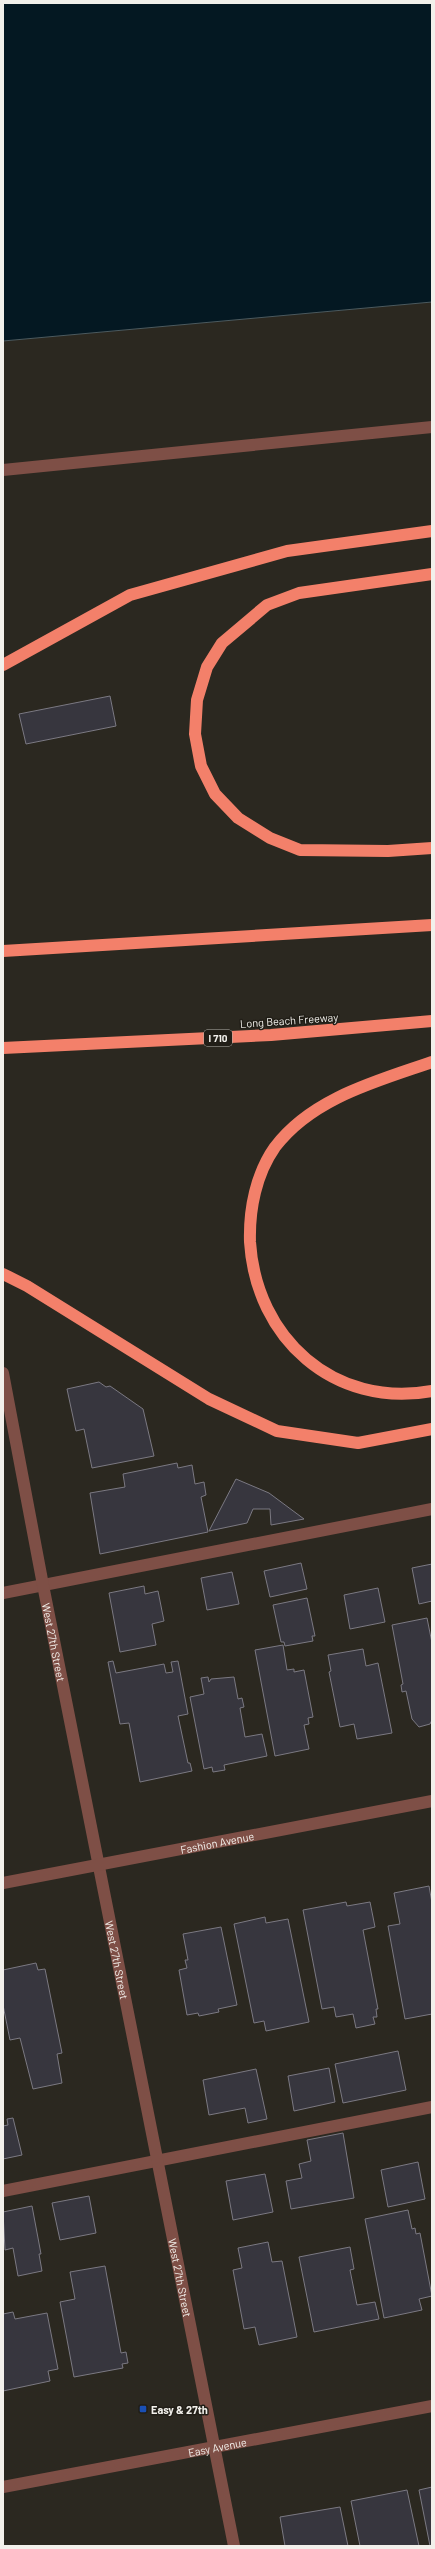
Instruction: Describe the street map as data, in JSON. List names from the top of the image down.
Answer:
{
  "streets": {
    "highway": ["Long Beach Freeway", "I 710"],
    "street": ["West 27th Street", "Fashion Avenue", "Easy Avenue"]
  },
  "crossings": [
    ["West 27th Street", "Fashion Avenue"],
    ["West 27th Street", "Easy Avenue"]
  ],
  "places": {
    "transit": ["Easy & 27th"]
  }
}
